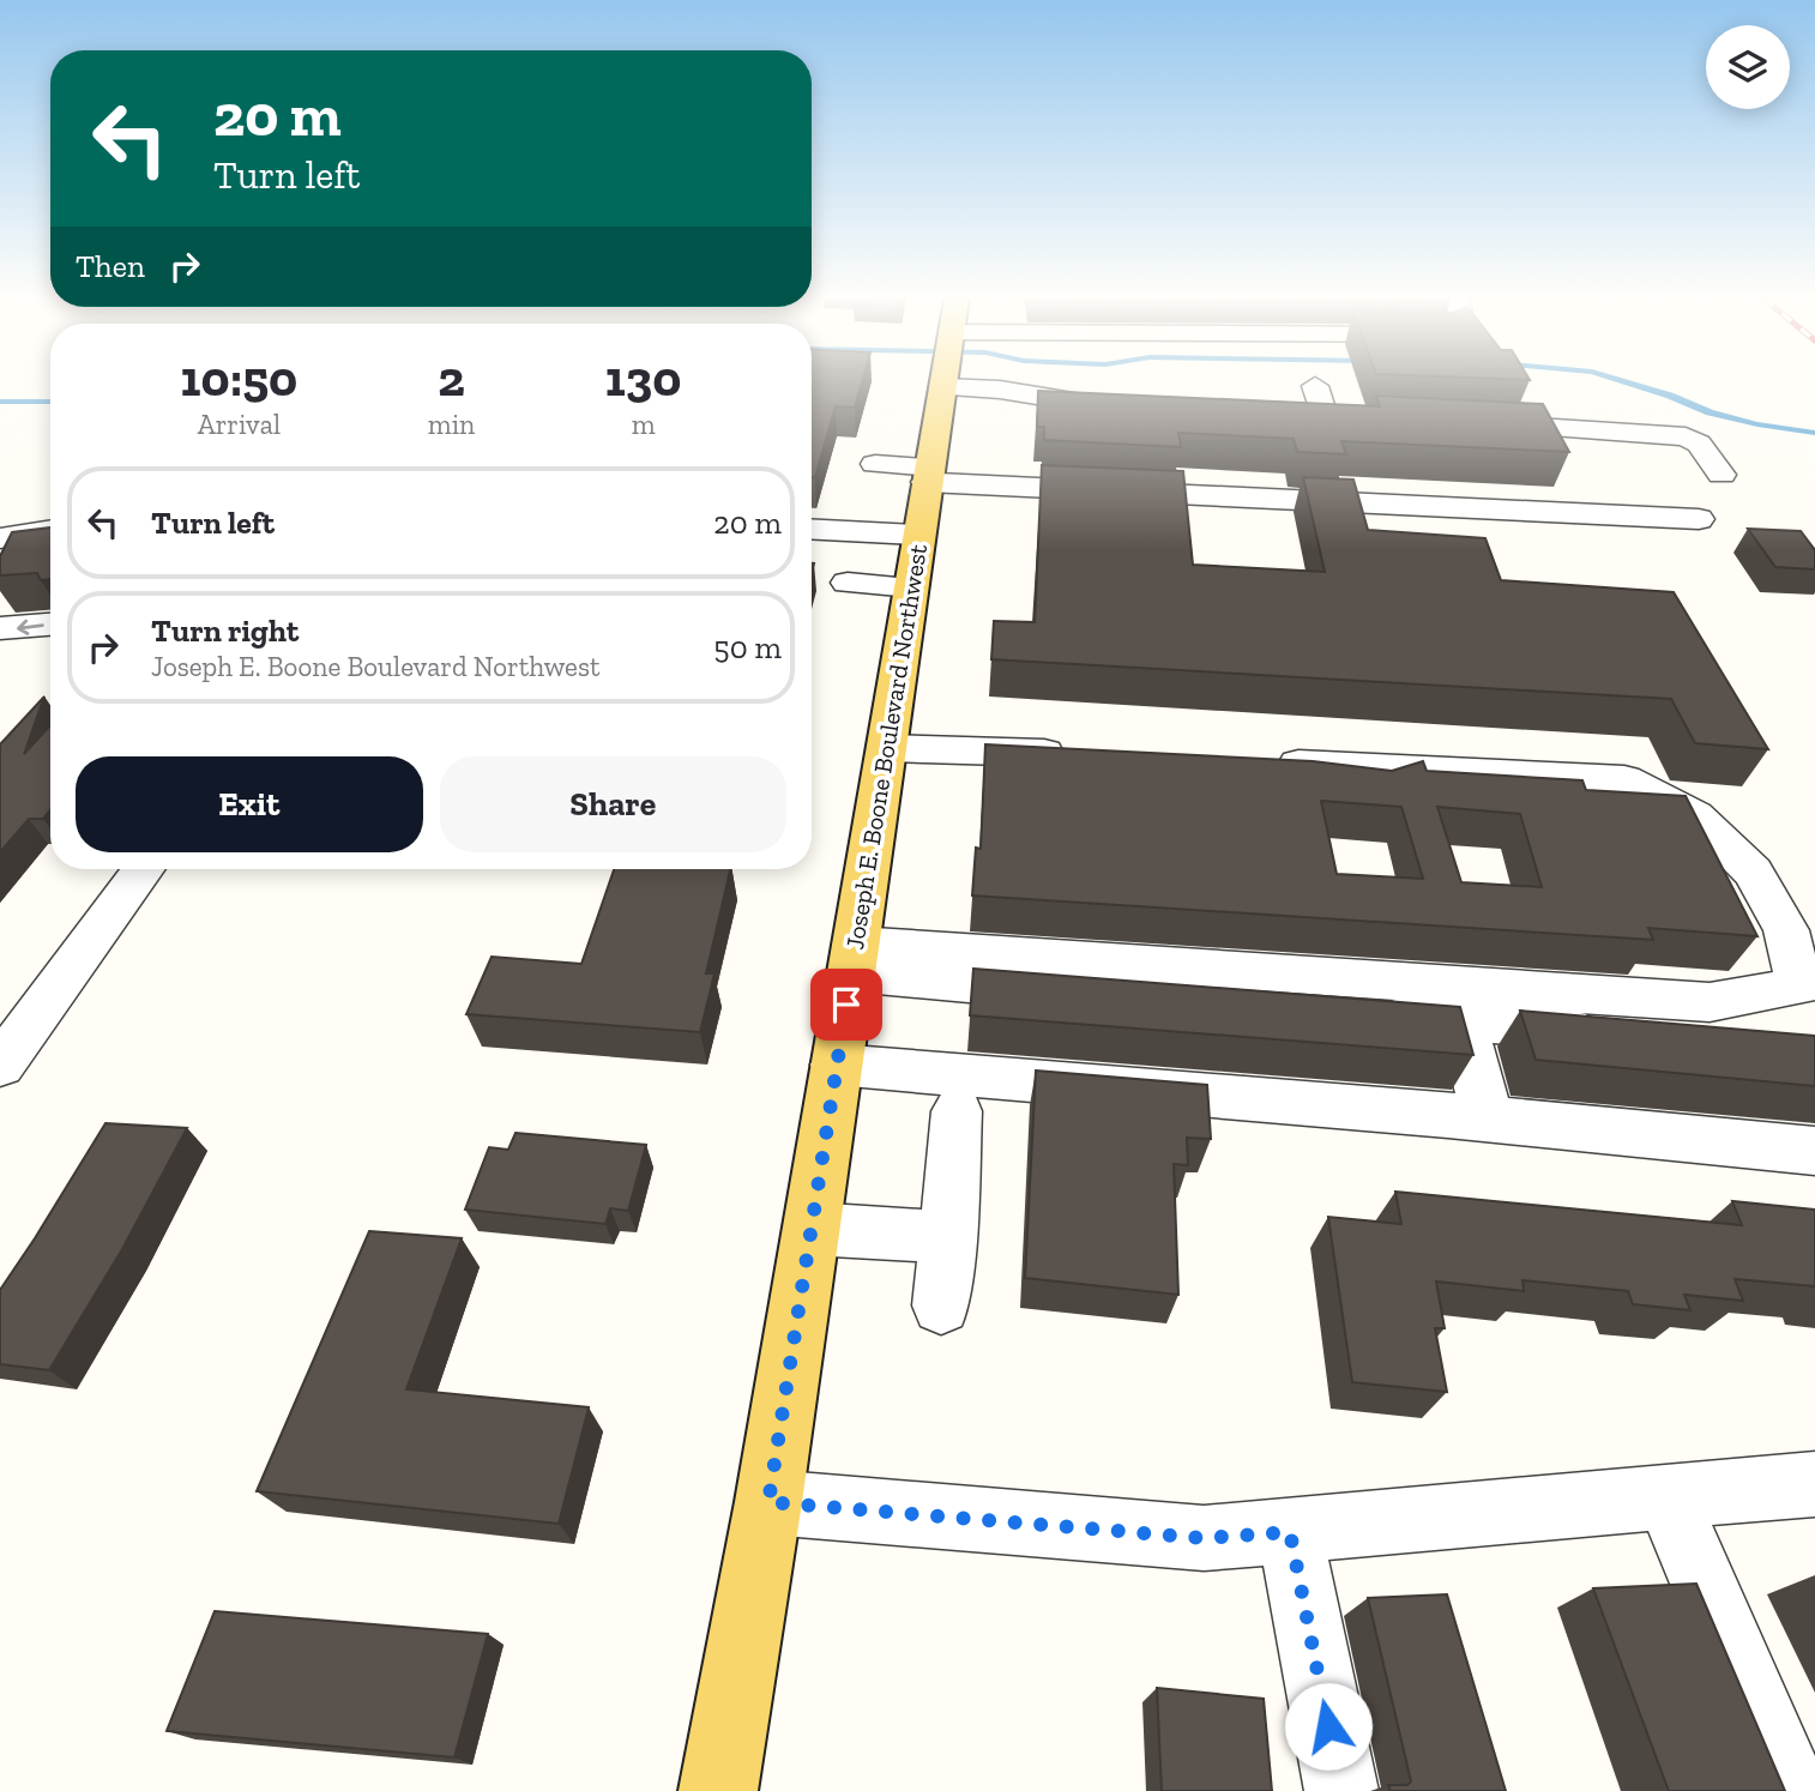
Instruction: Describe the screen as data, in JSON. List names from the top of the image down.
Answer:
{
  "streets": {
    "main road": ["Joseph E. Boone Boulevard Northwest"]
  },
  "page": {
    "turn": ["20 m", "Turn left"],
    "then": "Then",
    "eta": [
      "10:50",
      "Arrival",
      "2",
      "min",
      "130",
      "m"
    ],
    "list": [
      {
        "name": "Turn left",
        "value": "20 m"
      },
      {
        "name": "Turn right",
        "note": "Joseph E. Boone Boulevard Northwest",
        "value": "50 m"
      }
    ],
    "buttons": ["Exit", "Share"]
  }
}
